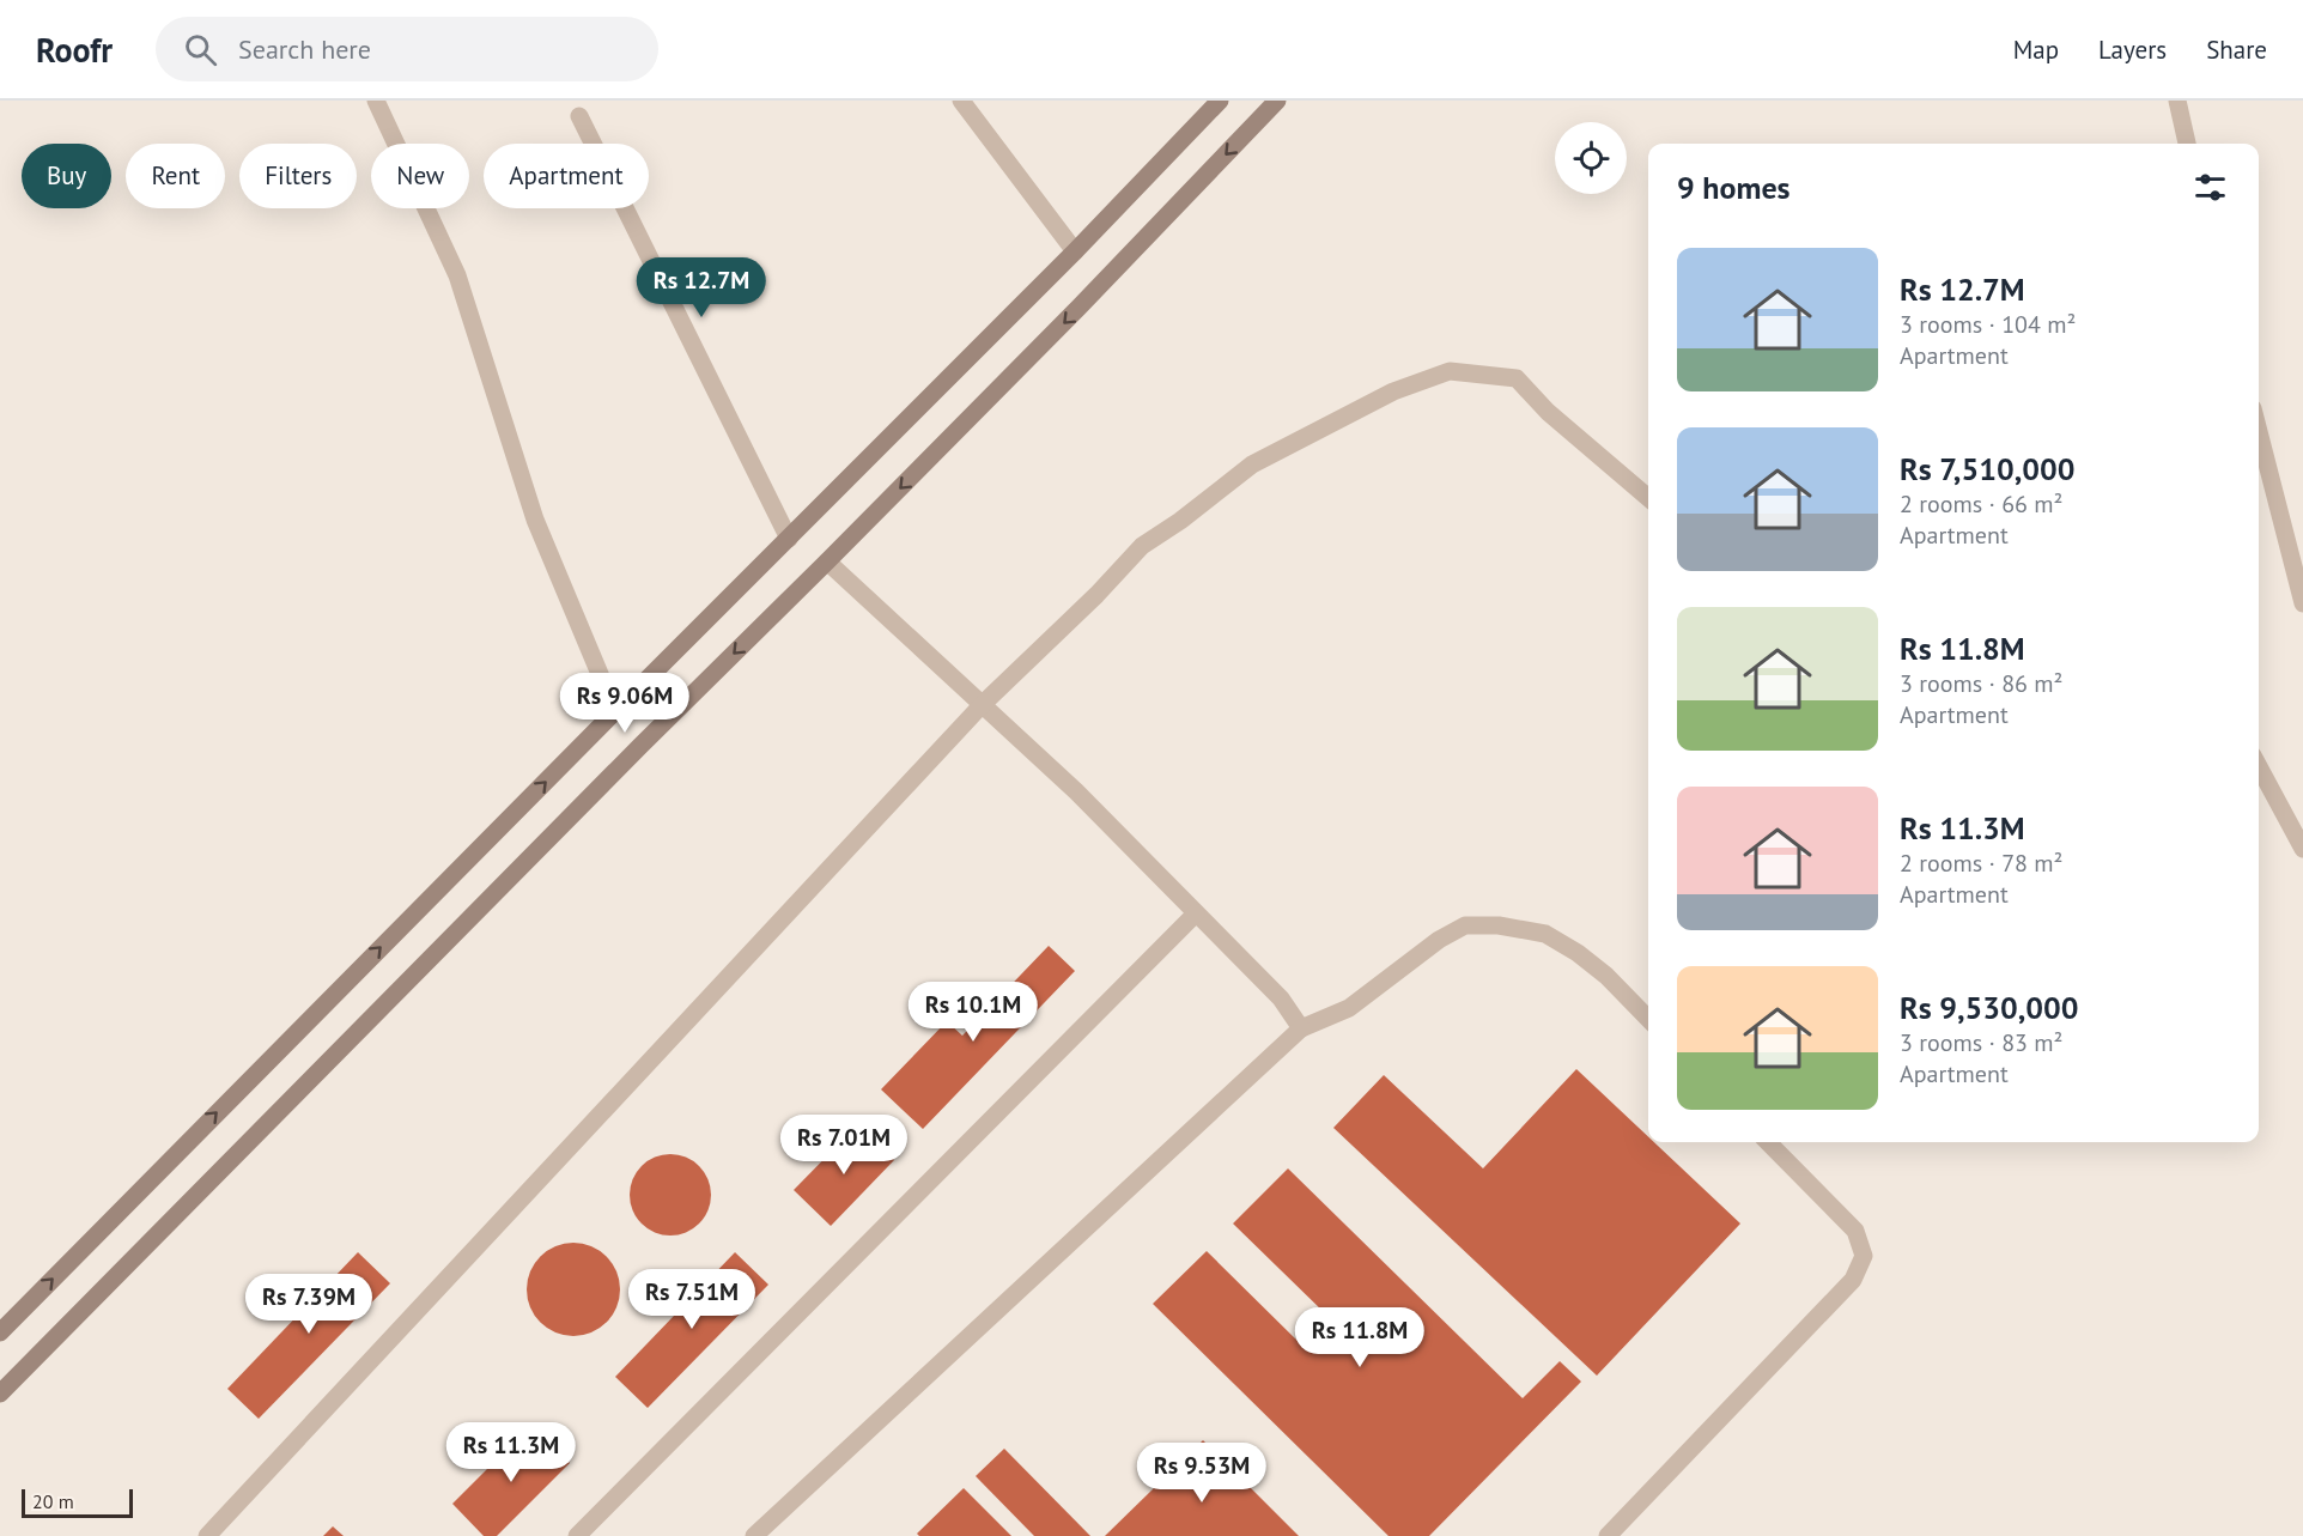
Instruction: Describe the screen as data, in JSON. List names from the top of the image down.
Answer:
{
  "scale_bar": "20 m",
  "page": {
    "header": "Roofr",
    "search": "Search here",
    "nav": ["Map", "Layers", "Share"],
    "chip": [
      "Buy",
      "Rent",
      "Filters",
      "New",
      "Apartment"
    ],
    "heading": "9 homes",
    "list": [
      {
        "name": "Rs 12.7M",
        "note": "3 rooms · 104 m² · Apartment"
      },
      {
        "name": "Rs 7,510,000",
        "note": "2 rooms · 66 m² · Apartment"
      },
      {
        "name": "Rs 11.8M",
        "note": "3 rooms · 86 m² · Apartment"
      },
      {
        "name": "Rs 11.3M",
        "note": "2 rooms · 78 m² · Apartment"
      },
      {
        "name": "Rs 9,530,000",
        "note": "3 rooms · 83 m² · Apartment"
      }
    ],
    "price": [
      "Rs 12.7M",
      "Rs 9.06M",
      "Rs 10.1M",
      "Rs 7.01M",
      "Rs 7.51M",
      "Rs 7.39M",
      "Rs 11.8M",
      "Rs 11.3M",
      "Rs 9.53M"
    ],
    "scale": "20 m"
  }
}
